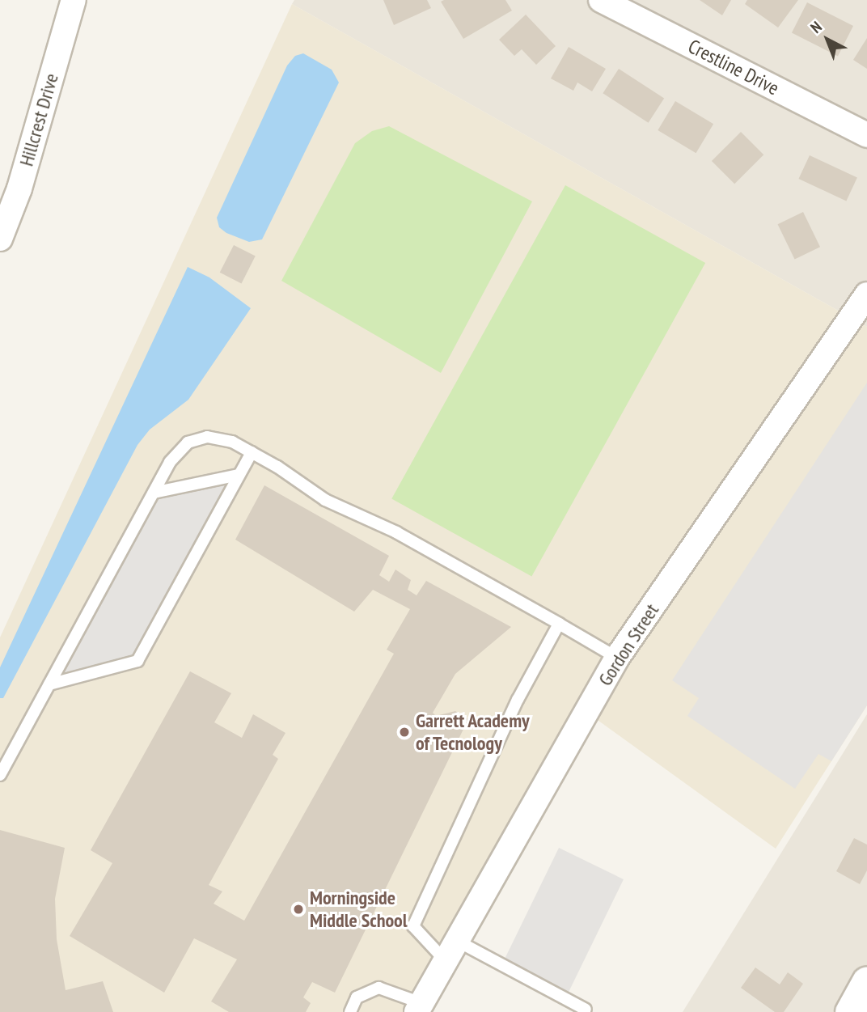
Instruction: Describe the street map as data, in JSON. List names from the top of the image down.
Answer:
{
  "streets": {
    "street": ["Crestline Drive", "Hillcrest Drive", "Gordon Street"]
  },
  "places": ["Garrett Academy of Tecnology", "Morningside Middle School"],
  "north": "top left"
}
